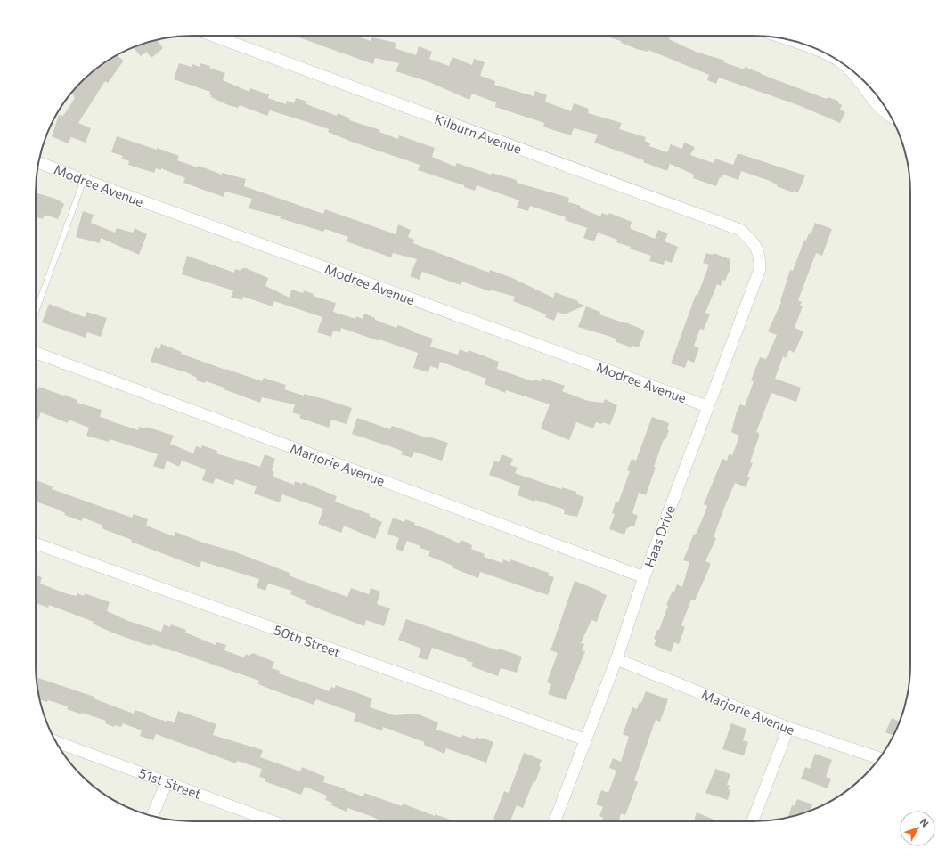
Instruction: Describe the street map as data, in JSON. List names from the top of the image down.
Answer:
{
  "streets": {
    "street": [
      "Kilburn Avenue",
      "Modree Avenue",
      "Marjorie Avenue",
      "Haas Drive",
      "50th Street",
      "51st Street"
    ]
  },
  "crossings": [
    ["Kilburn Avenue", "Haas Drive"],
    ["Modree Avenue", "Haas Drive"],
    ["Marjorie Avenue", "Haas Drive"],
    ["Haas Drive", "50th Street"]
  ],
  "north": "top right"
}
